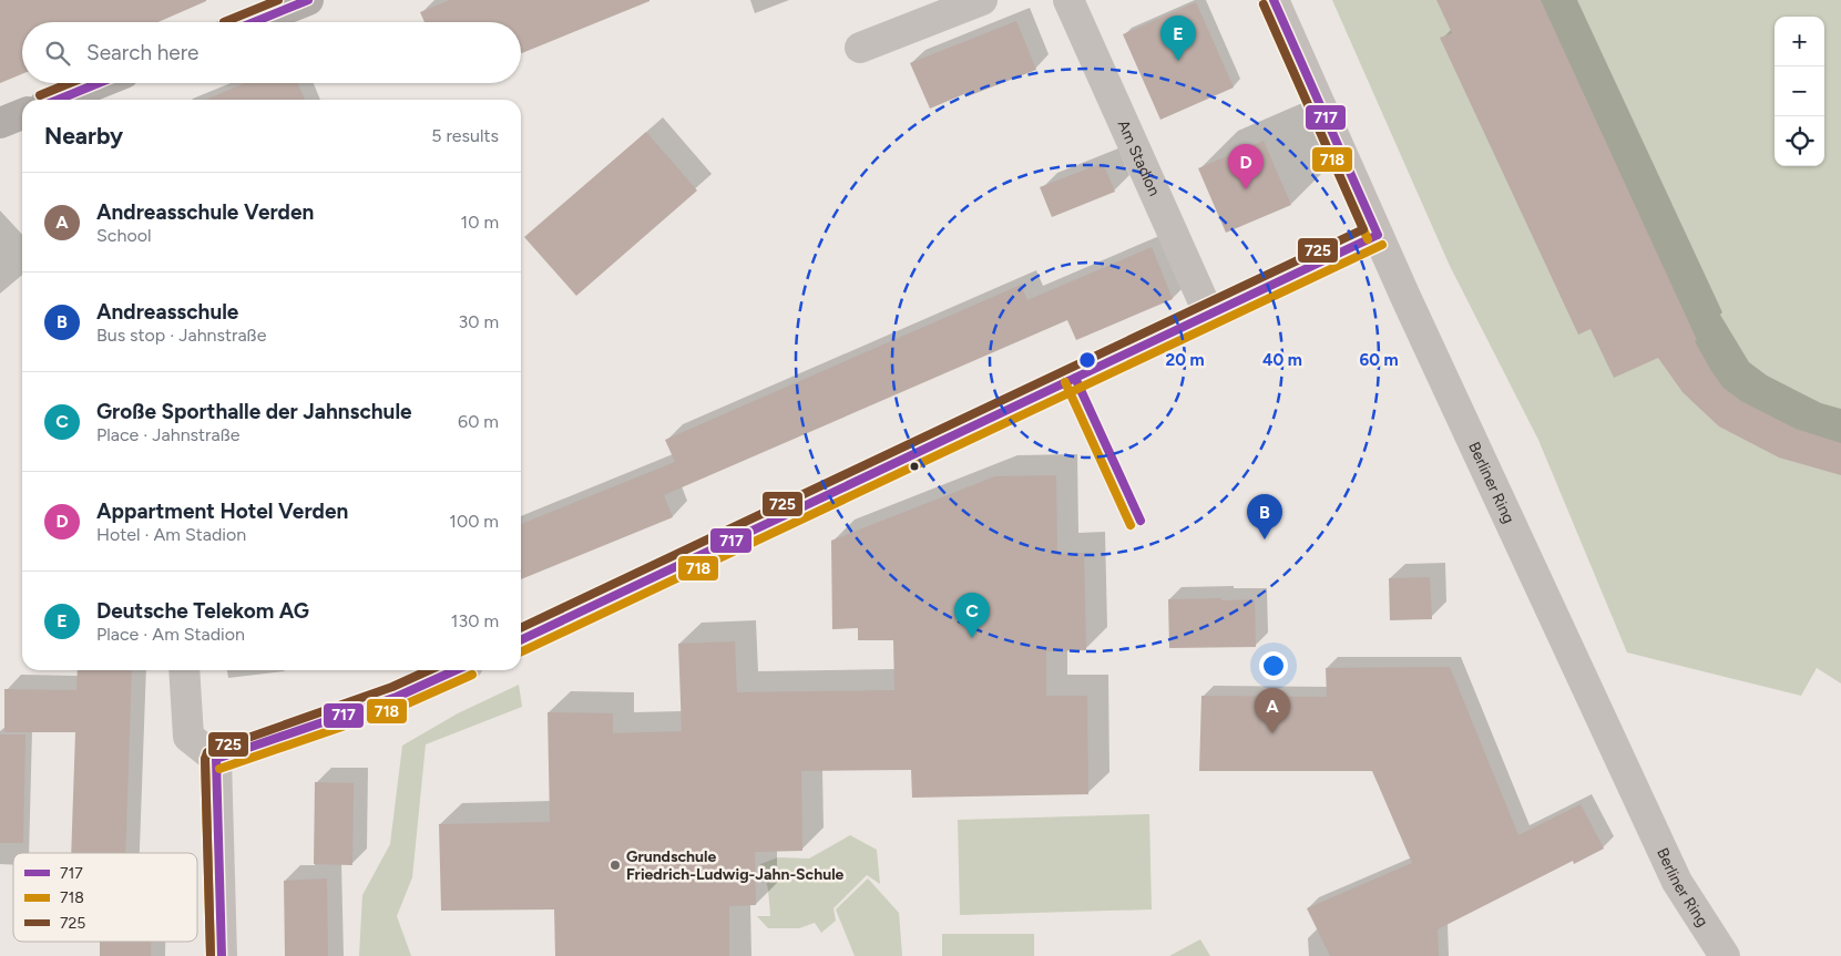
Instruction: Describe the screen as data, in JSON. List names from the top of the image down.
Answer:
{
  "streets": {
    "street": ["Am Stadion", "Berliner Ring"]
  },
  "places": ["Grundschule Friedrich-Ludwig-Jahn-Schule"],
  "lines": ["transit line 717", "transit line 725", "transit line 718"],
  "legend": ["717", "718", "725"],
  "page": {
    "pins": [
      "E",
      "D",
      "B",
      "C",
      "A"
    ],
    "map_buttons": ["+", "−"],
    "search": "Search here",
    "heading": ["Nearby", "5 results"],
    "list": [
      {
        "mark": "A",
        "name": "Andreasschule Verden",
        "note": "School",
        "value": "10 m"
      },
      {
        "mark": "B",
        "name": "Andreasschule",
        "note": "Bus stop · Jahnstraße",
        "value": "30 m"
      },
      {
        "mark": "C",
        "name": "Große Sporthalle der Jahnschule",
        "note": "Place · Jahnstraße",
        "value": "60 m"
      },
      {
        "mark": "D",
        "name": "Appartment Hotel Verden",
        "note": "Hotel · Am Stadion",
        "value": "100 m"
      },
      {
        "mark": "E",
        "name": "Deutsche Telekom AG",
        "note": "Place · Am Stadion",
        "value": "130 m"
      }
    ]
  },
  "rings": ["20 m", "40 m", "60 m"]
}
